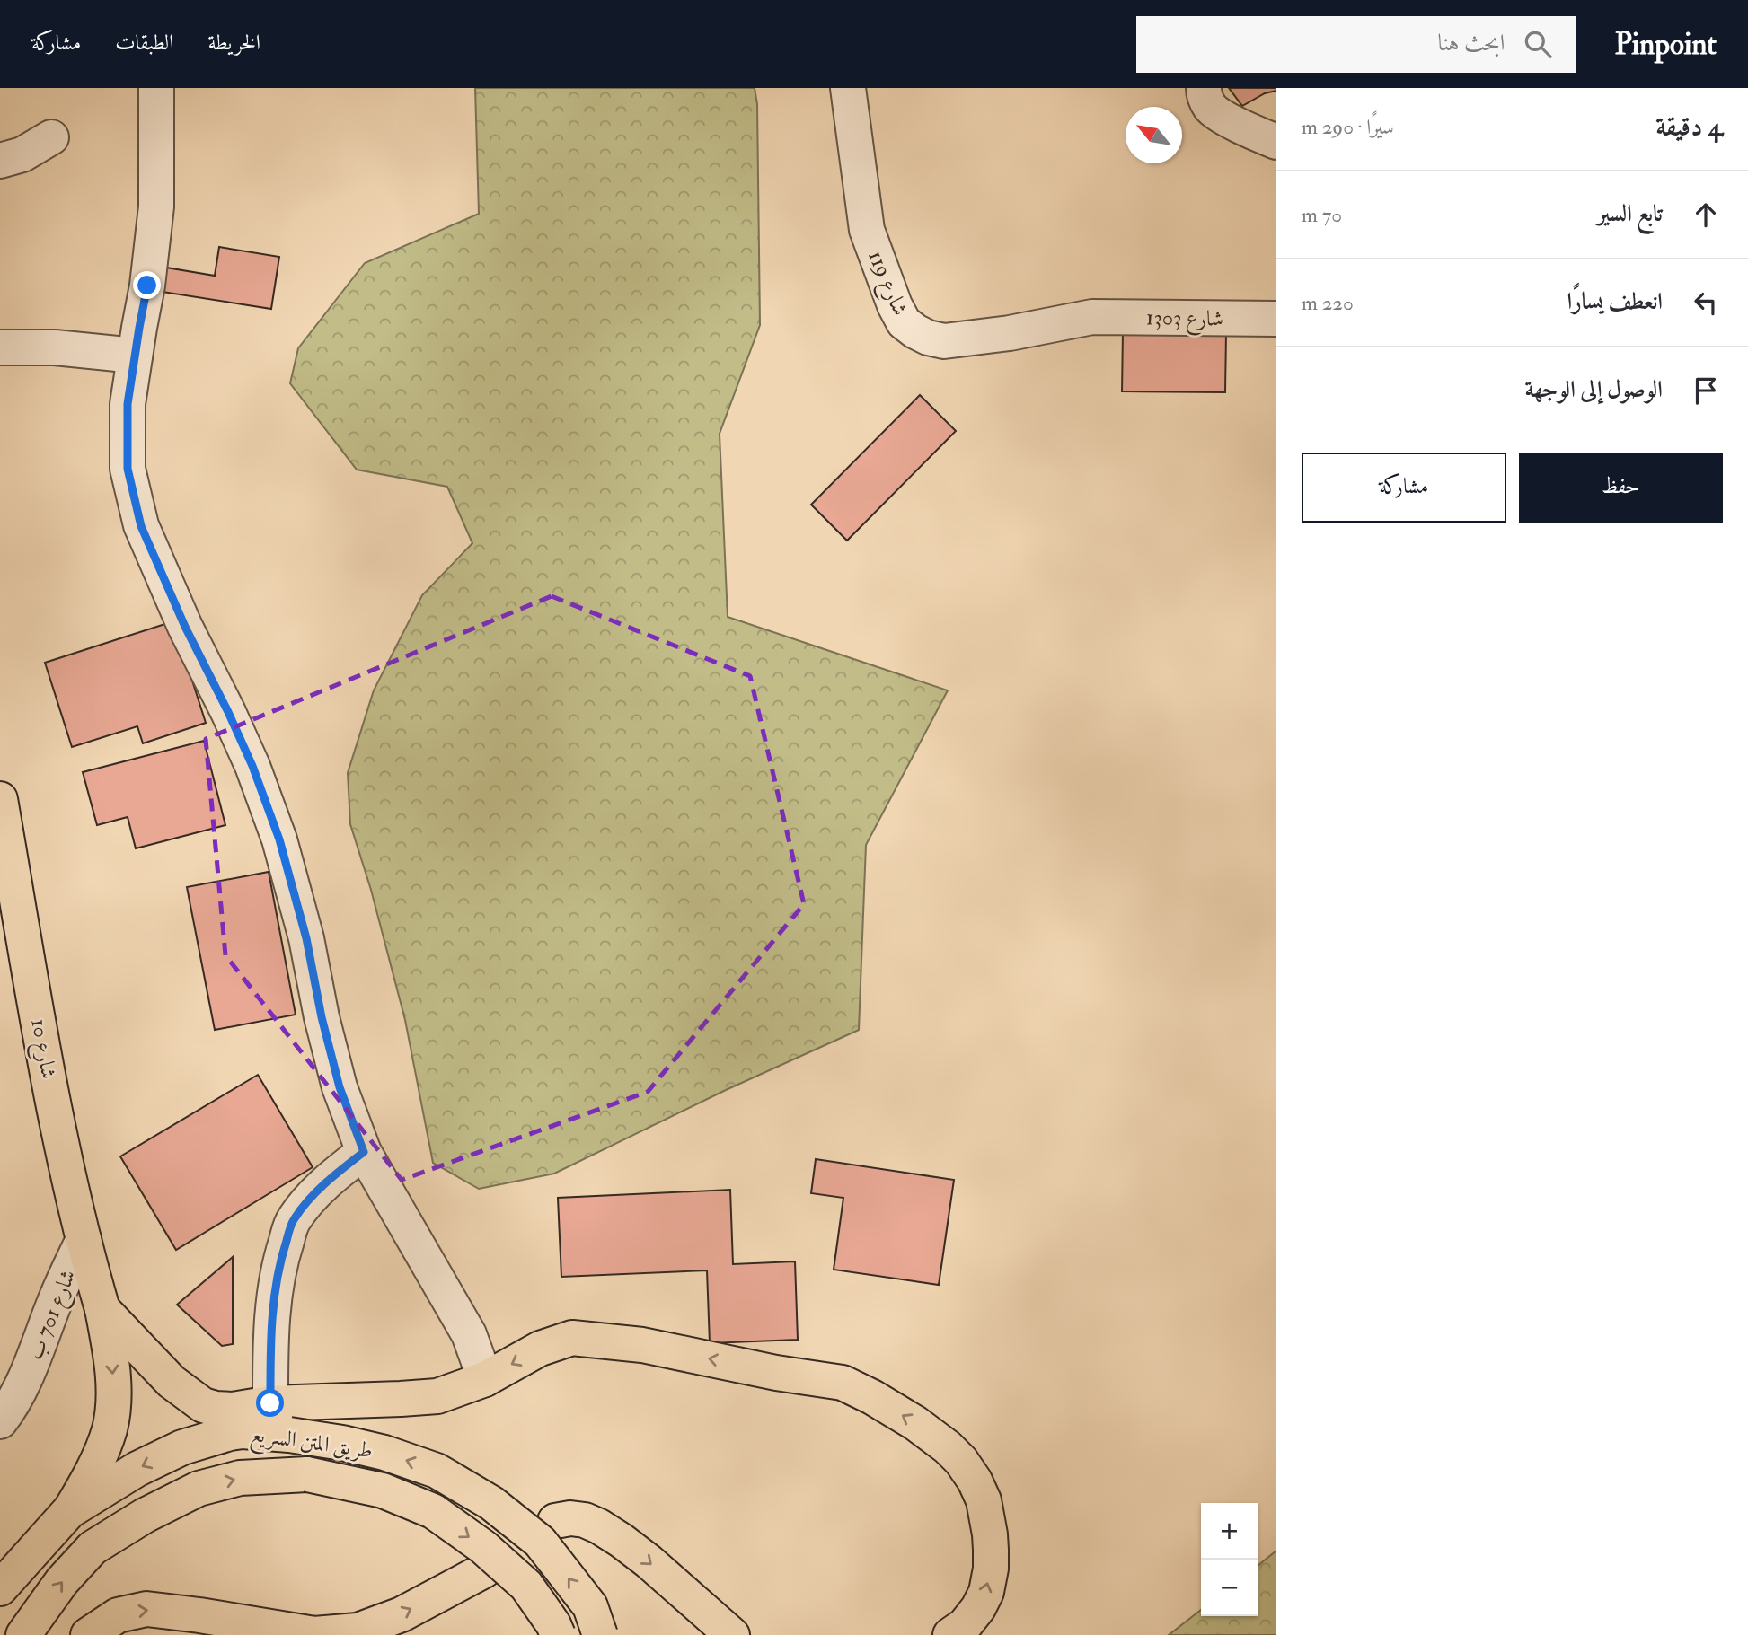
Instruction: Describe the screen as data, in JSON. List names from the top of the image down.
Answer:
{
  "streets": {
    "main road": ["شارع 10", "طريق المتن السريع"],
    "street": ["شارع 119", "شارع 1303", "شارع 701 ب"]
  },
  "crossings": [
    ["شارع 119", "شارع 1303"],
    ["شارع 10", "شارع 701 ب"],
    ["شارع 10", "طريق المتن السريع"]
  ],
  "north": "top left",
  "page": {
    "header": "Pinpoint",
    "search": "ابحث هنا",
    "nav": ["الخريطة", "الطبقات", "مشاركة"],
    "heading": ["4 دقيقة", "سيرًا · 290 m"],
    "list": [
      ["تابع السير", "70 m"],
      ["انعطف يسارًا", "220 m"],
      "الوصول إلى الوجهة"
    ],
    "buttons": ["حفظ", "مشاركة"],
    "map_buttons": ["+", "−"]
  }
}
